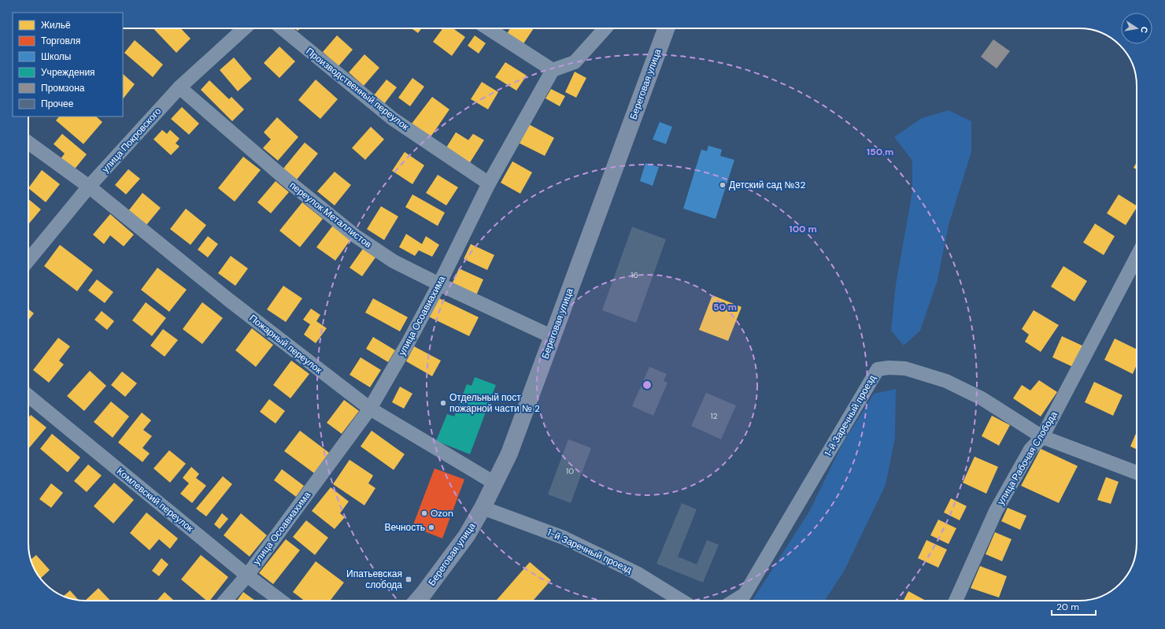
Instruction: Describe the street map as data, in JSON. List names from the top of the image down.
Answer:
{
  "streets": {
    "main road": ["Береговая улица"],
    "street": [
      "Производственный переулок",
      "улица Покровского",
      "переулок Металлистов",
      "улица Осоавиахима",
      "Пожарный переулок",
      "1-й Заречный проезд",
      "улица Рабочая Слобода",
      "Комлевский переулок"
    ]
  },
  "crossings": [
    ["Береговая улица", "переулок Металлистов"],
    ["Береговая улица", "Пожарный переулок"],
    ["Береговая улица", "1-й Заречный проезд"],
    ["Производственный переулок", "улица Осоавиахима"],
    ["улица Покровского", "переулок Металлистов"],
    ["улица Покровского", "Пожарный переулок"],
    ["переулок Металлистов", "улица Осоавиахима"],
    ["улица Осоавиахима", "Пожарный переулок"],
    ["улица Осоавиахима", "Комлевский переулок"],
    ["1-й Заречный проезд", "улица Рабочая Слобода"]
  ],
  "places": {
    "other": [
      "Детский сад №32",
      "Отдельный пост пожарной части № 2",
      "Ozon",
      "Вечность"
    ],
    "transit": ["Ипатьевская слобода"]
  },
  "house_numbers": ["16", "12", "10"],
  "legend": [
    "Жильё",
    "Торговля",
    "Школы",
    "Учреждения",
    "Промзона",
    "Прочее"
  ],
  "scale_bar": "20 m",
  "north": "right",
  "rings": ["150 m", "100 m", "50 m"]
}
